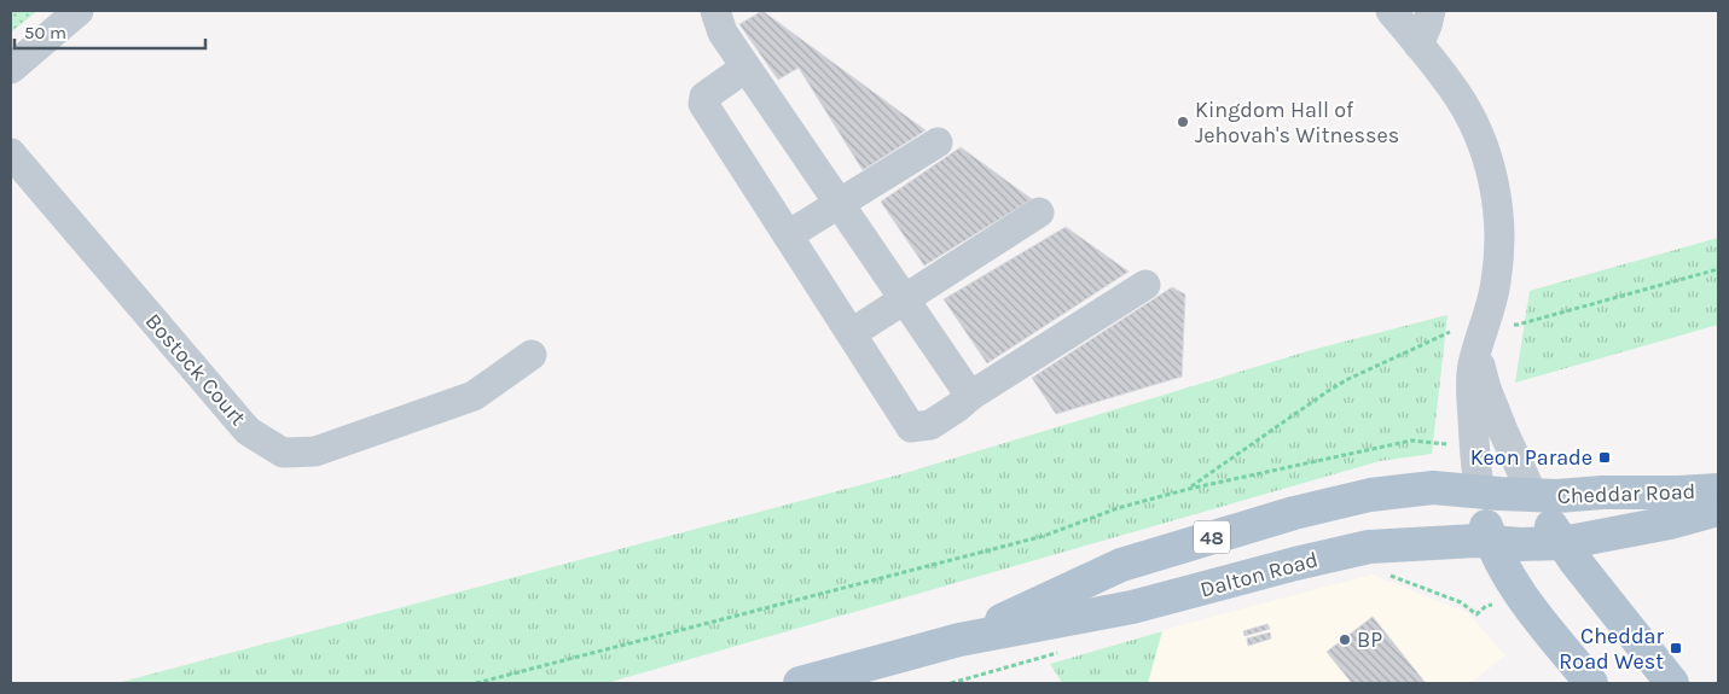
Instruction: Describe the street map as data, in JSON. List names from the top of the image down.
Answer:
{
  "streets": {
    "main road": ["Cheddar Road", "48", "Dalton Road"],
    "street": ["Bostock Court"]
  },
  "crossings": [
    ["Cheddar Road", "Dalton Road"]
  ],
  "places": {
    "other": ["Kingdom Hall of Jehovah's Witnesses", "BP"],
    "transit": ["Keon Parade", "Cheddar Road West"]
  },
  "scale_bar": "50 m"
}
